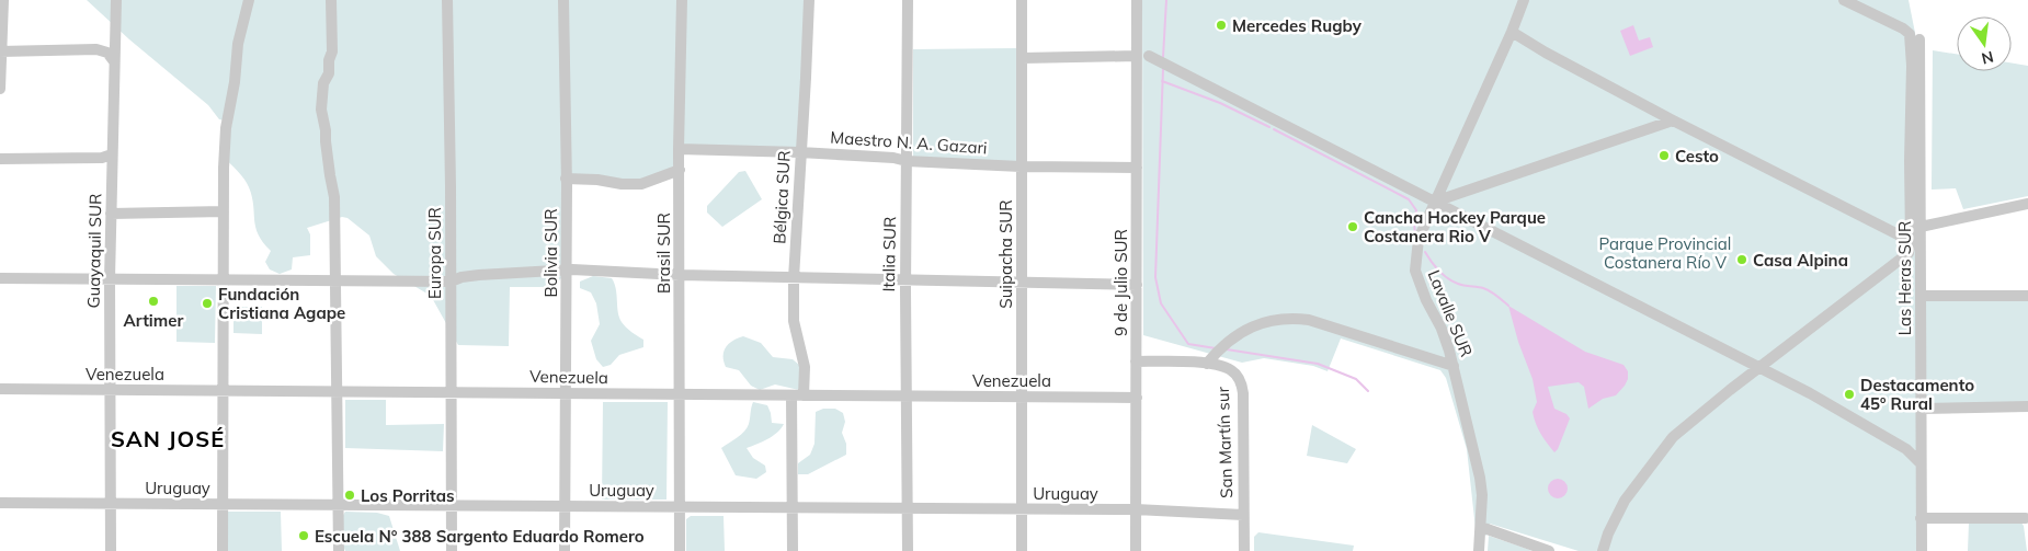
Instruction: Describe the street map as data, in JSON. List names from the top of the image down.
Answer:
{
  "streets": {
    "street": [
      "Maestro N. A. Gazari",
      "Bélgica SUR",
      "Guayaquil SUR",
      "Europa SUR",
      "Bolivia SUR",
      "Brasil SUR",
      "Italia SUR",
      "Suipacha SUR",
      "Las Heras SUR",
      "9 de Julio SUR",
      "Lavalle SUR",
      "Venezuela",
      "San Martín sur",
      "Uruguay"
    ]
  },
  "crossings": [
    ["Maestro N. A. Gazari", "Bélgica SUR"],
    ["Maestro N. A. Gazari", "Brasil SUR"],
    ["Maestro N. A. Gazari", "Italia SUR"],
    ["Maestro N. A. Gazari", "Suipacha SUR"],
    ["Maestro N. A. Gazari", "9 de Julio SUR"],
    ["Bélgica SUR", "Venezuela"],
    ["Guayaquil SUR", "Venezuela"],
    ["Guayaquil SUR", "Uruguay"],
    ["Europa SUR", "Venezuela"],
    ["Europa SUR", "Uruguay"],
    ["Bolivia SUR", "Venezuela"],
    ["Bolivia SUR", "Uruguay"],
    ["Brasil SUR", "Venezuela"],
    ["Brasil SUR", "Uruguay"],
    ["Italia SUR", "Venezuela"],
    ["Italia SUR", "Uruguay"],
    ["Suipacha SUR", "Venezuela"],
    ["Suipacha SUR", "Uruguay"],
    ["9 de Julio SUR", "Venezuela"],
    ["9 de Julio SUR", "Uruguay"],
    ["San Martín sur", "Uruguay"]
  ],
  "districts": ["SAN JOSÉ"],
  "parks": ["Parque Provincial Costanera Río V"],
  "places": [
    "Mercedes Rugby",
    "Cesto",
    "Cancha Hockey Parque Costanera Rio V",
    "Casa Alpina",
    "Artimer",
    "Fundación Cristiana Agape",
    "Destacamento 45º Rural",
    "Los Porritas",
    "Escuela N° 388 Sargento Eduardo Romero"
  ],
  "north": "bottom"
}
